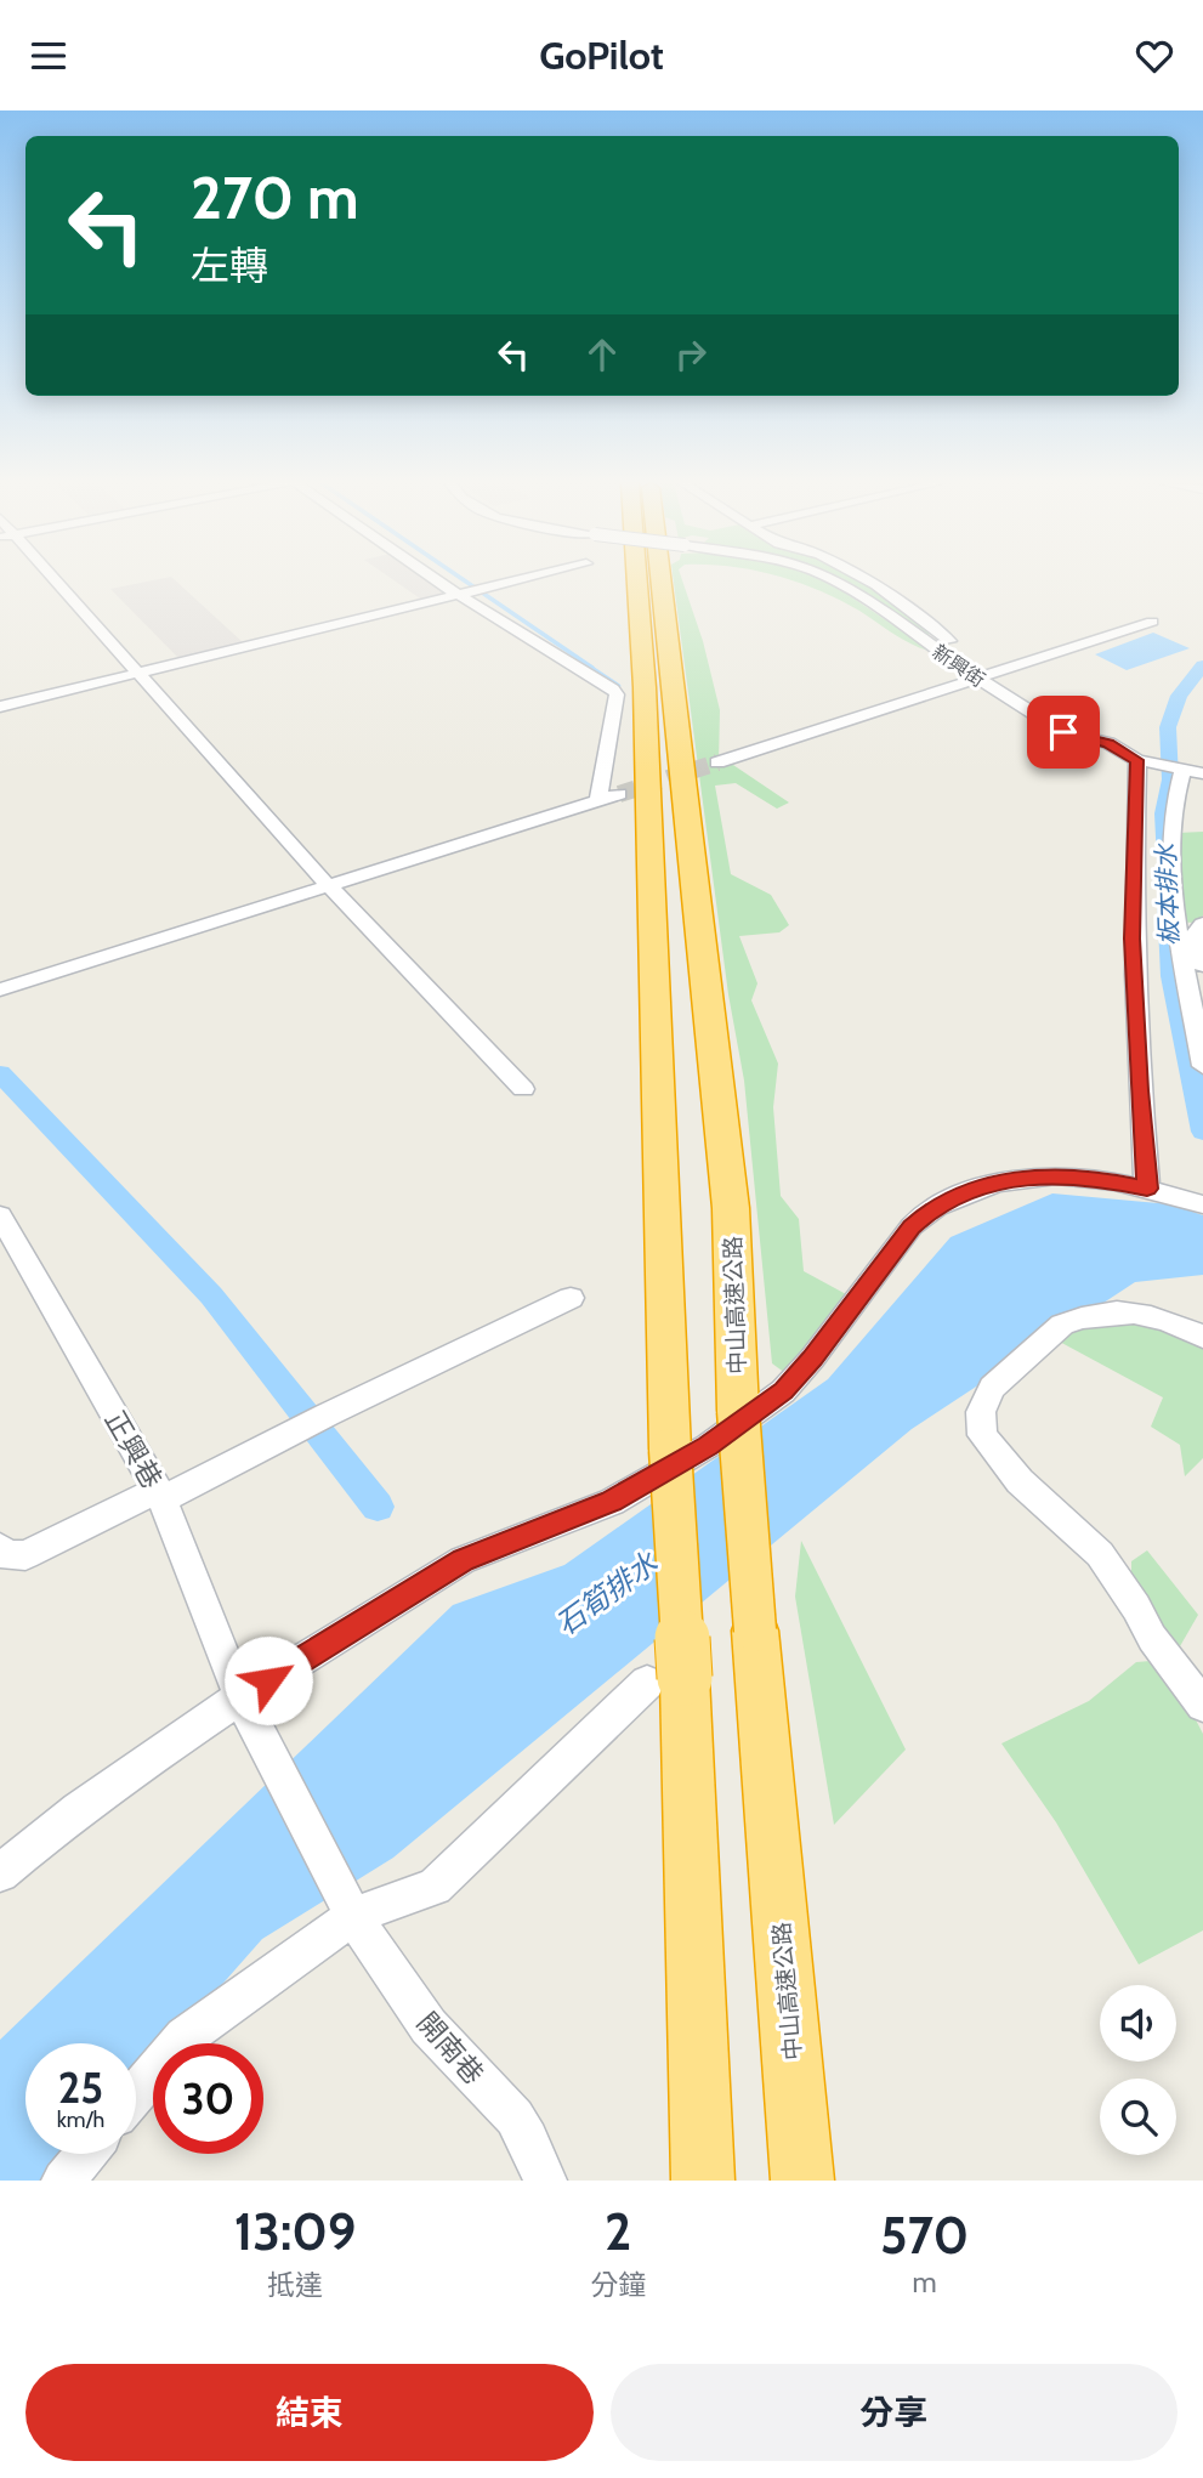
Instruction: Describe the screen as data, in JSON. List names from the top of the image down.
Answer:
{
  "streets": {
    "highway": ["中山高速公路"],
    "street": ["新興街", "正興巷", "開南巷"]
  },
  "crossings": [
    ["正興巷", "開南巷"]
  ],
  "water": ["板本排水", "石筍排水"],
  "page": {
    "header": "GoPilot",
    "turn": ["270 m", "左轉"],
    "speed": "25 km/h",
    "limit": "30",
    "eta": [
      "13:09",
      "抵達",
      "2",
      "分鐘",
      "570",
      "m"
    ],
    "buttons": ["結束", "分享"]
  }
}
